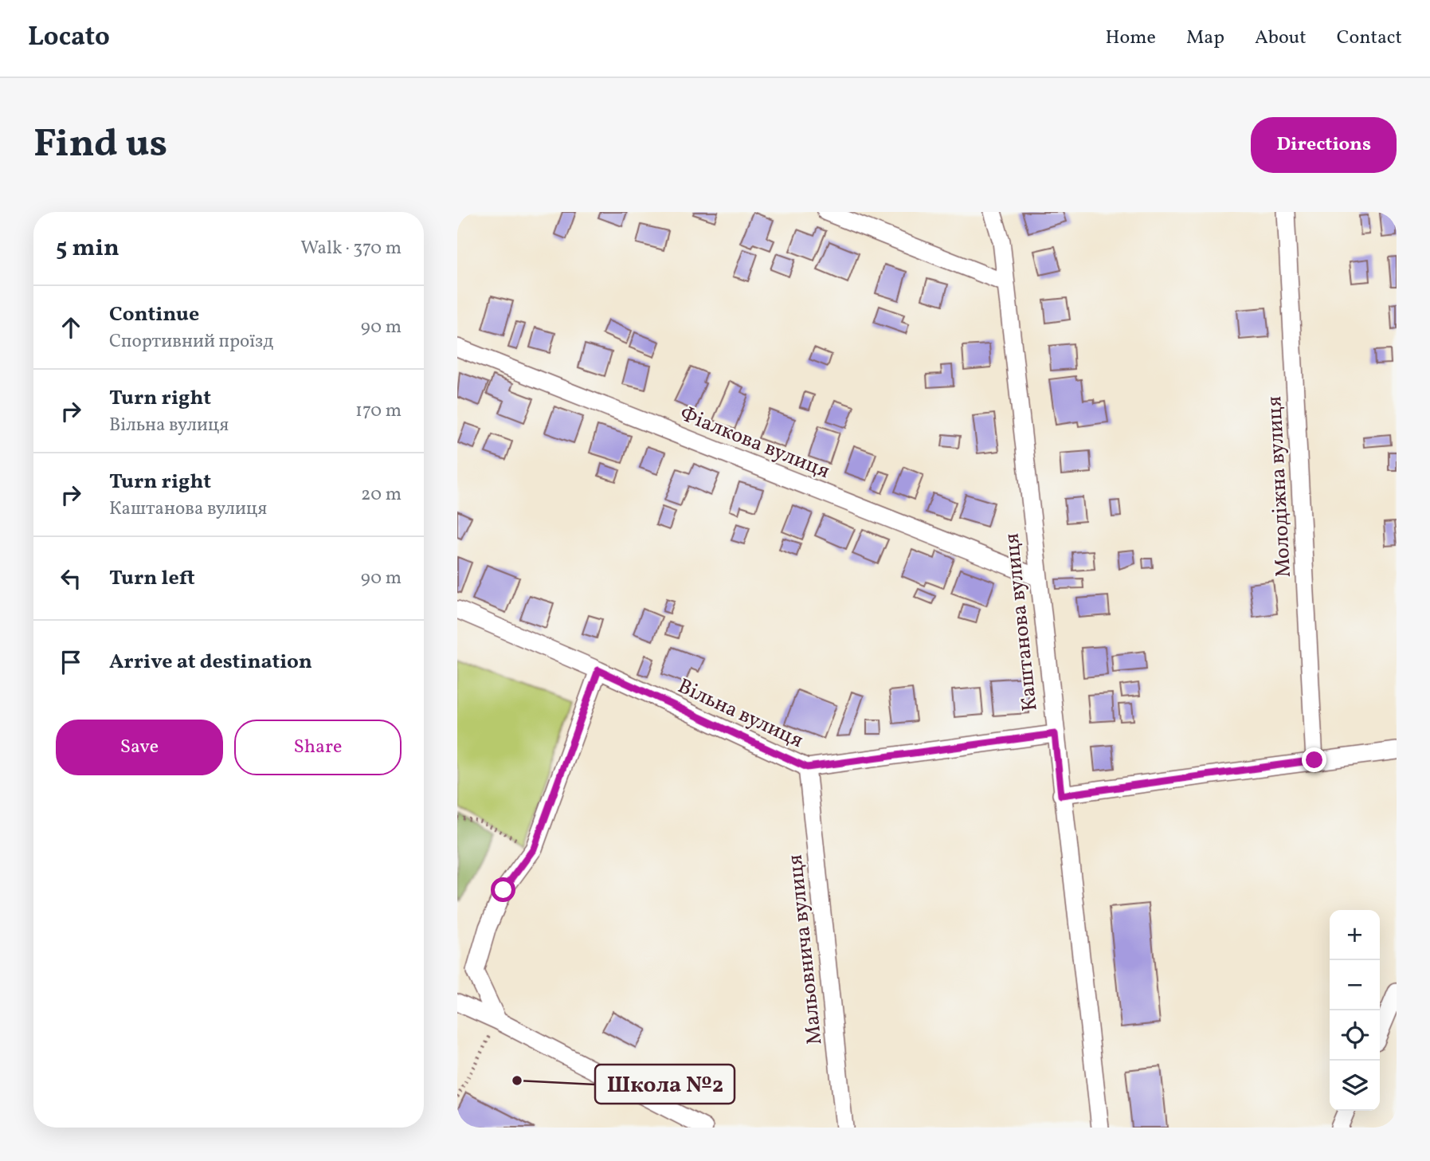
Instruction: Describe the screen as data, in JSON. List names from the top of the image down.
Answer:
{
  "streets": {
    "street": [
      "Фіалкова вулиця",
      "Молодіжна вулиця",
      "Каштанова вулиця",
      "Вільна вулиця",
      "Мальовнича вулиця"
    ]
  },
  "crossings": [
    ["Фіалкова вулиця", "Каштанова вулиця"],
    ["Каштанова вулиця", "Вільна вулиця"],
    ["Вільна вулиця", "Мальовнича вулиця"]
  ],
  "places": ["Школа №2"],
  "page": {
    "header": "Locato",
    "nav": [
      "Home",
      "Map",
      "About",
      "Contact"
    ],
    "buttons": [
      "Directions",
      ["Save", "Share"]
    ],
    "title": "Find us",
    "heading": ["5 min", "Walk · 370 m"],
    "list": [
      ["Continue", "Спортивний проїзд", "90 m"],
      ["Turn right", "Вільна вулиця", "170 m"],
      ["Turn right", "Каштанова вулиця", "20 m"],
      ["Turn left", "90 m"],
      "Arrive at destination"
    ],
    "map_buttons": ["+", "−"]
  }
}
